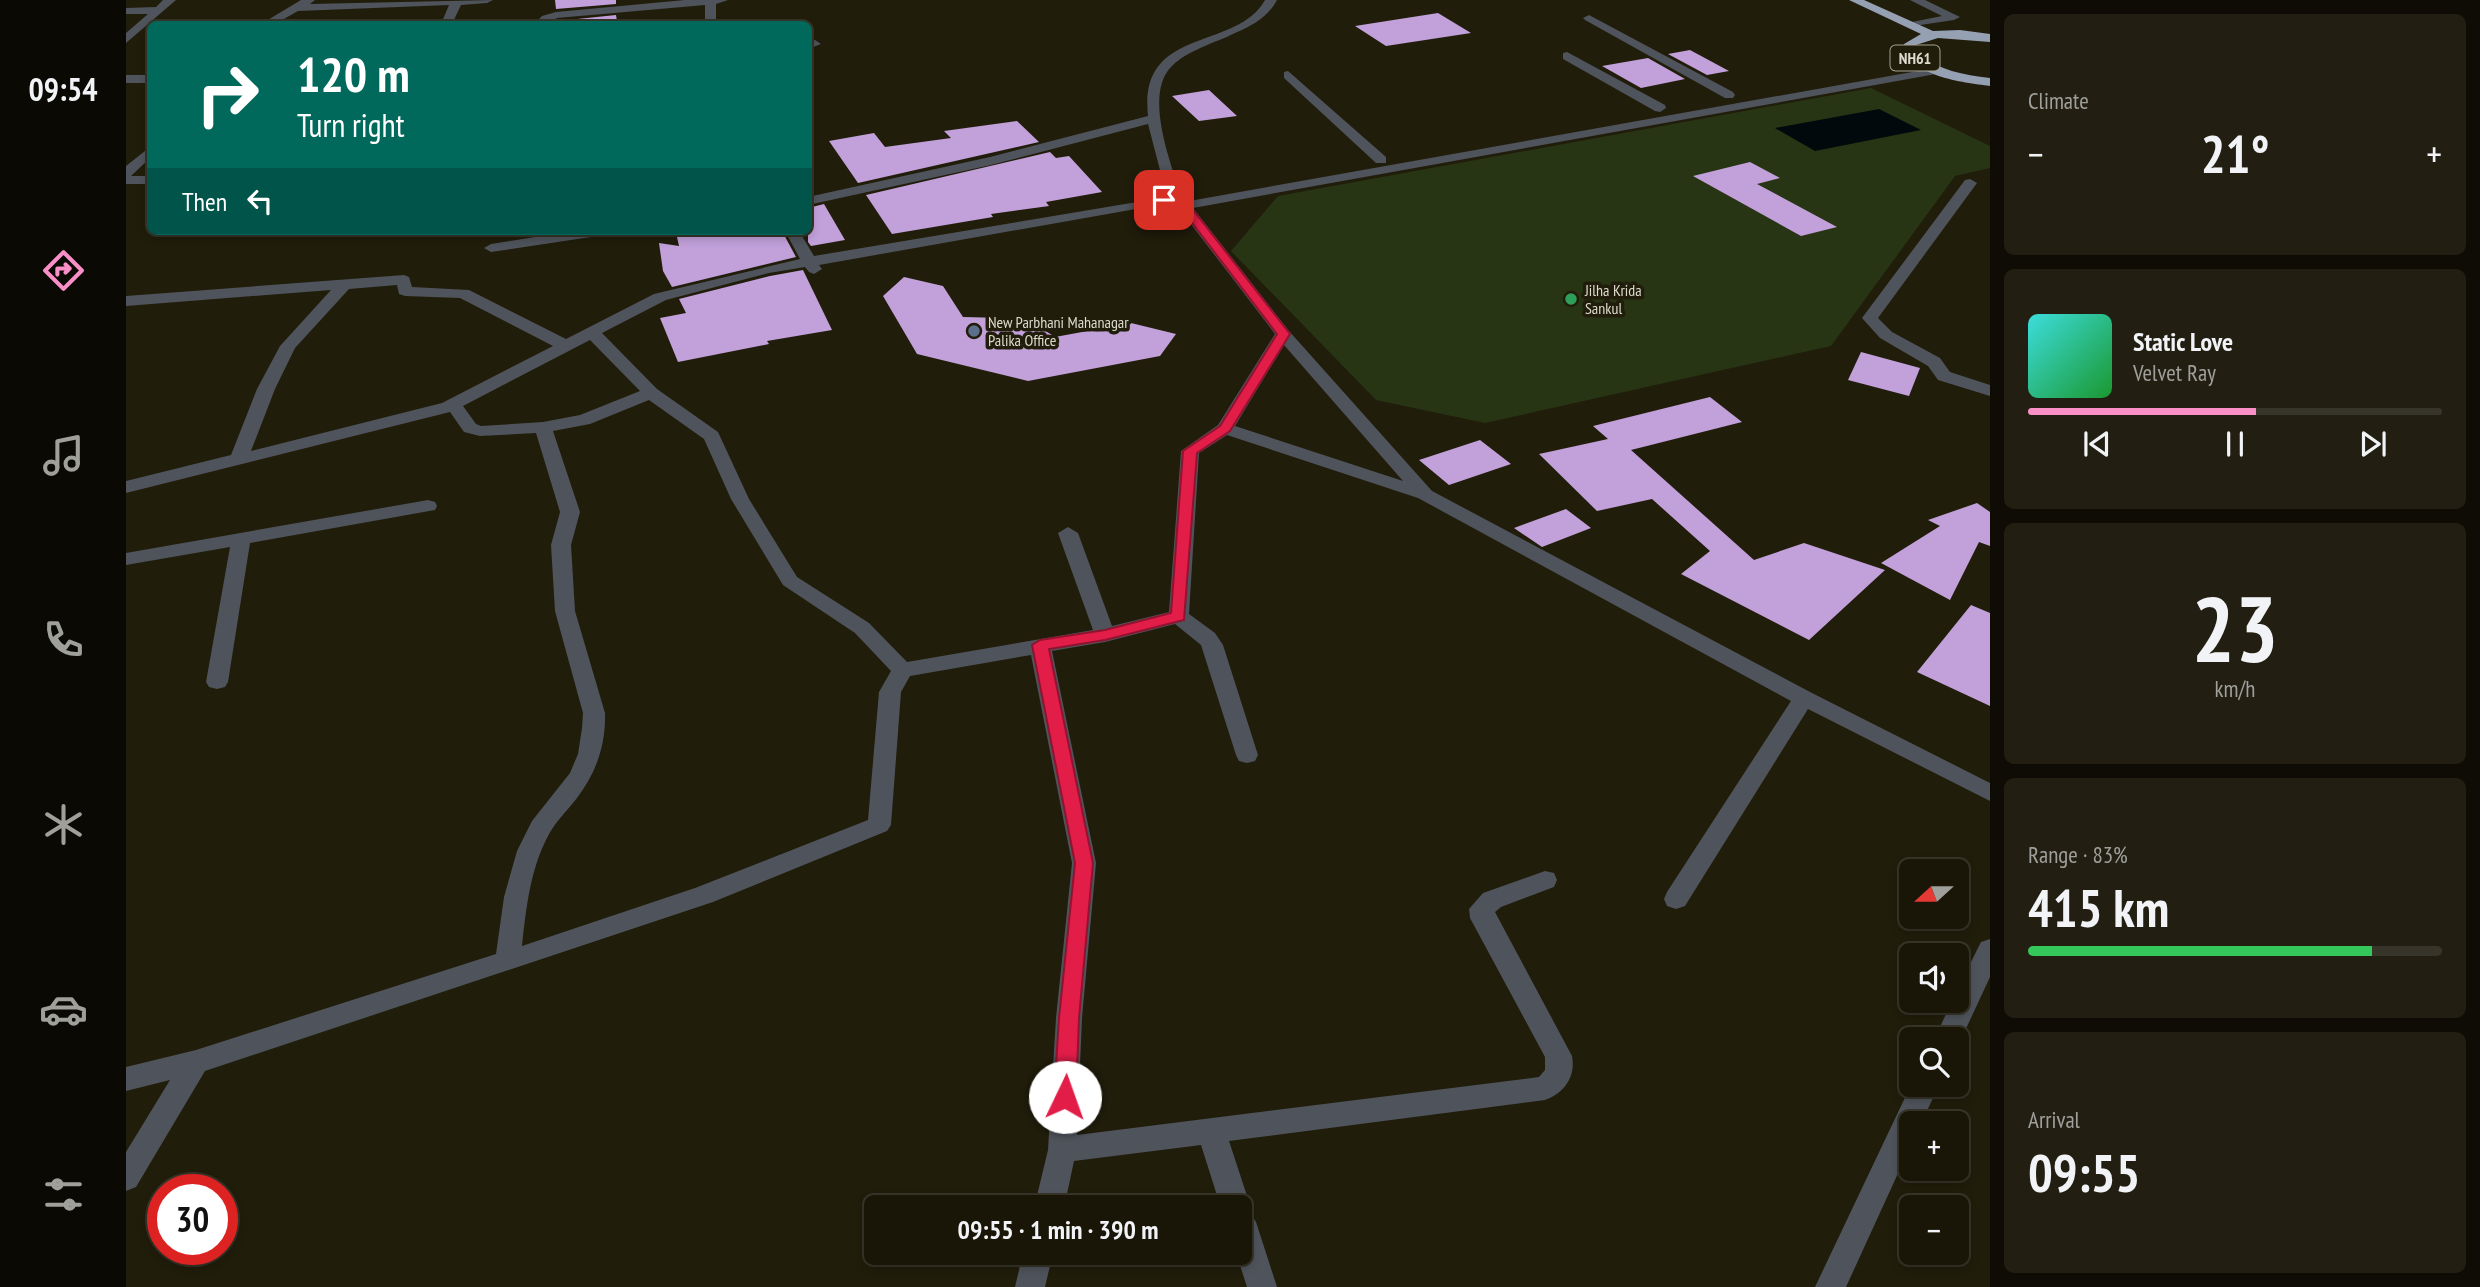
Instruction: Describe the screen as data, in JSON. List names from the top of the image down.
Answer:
{
  "streets": {
    "highway": ["NH61"]
  },
  "places": ["Jilha Krida Sankul", "New Parbhani Mahanagar Palika Office"],
  "north": "left",
  "page": {
    "tabs": "09:54",
    "tile": [
      "Climate",
      ["23", "km/h"],
      ["Range · 83%", "415 km"],
      ["Arrival", "09:55"]
    ],
    "turn": ["120 m", "Turn right"],
    "heat": ["−", "21°", "+"],
    "then": "Then",
    "song": ["Static Love", "Velvet Ray"],
    "map_buttons": ["+", "−"],
    "limit": "30",
    "trip": "09:55 · 1 min · 390 m"
  }
}
